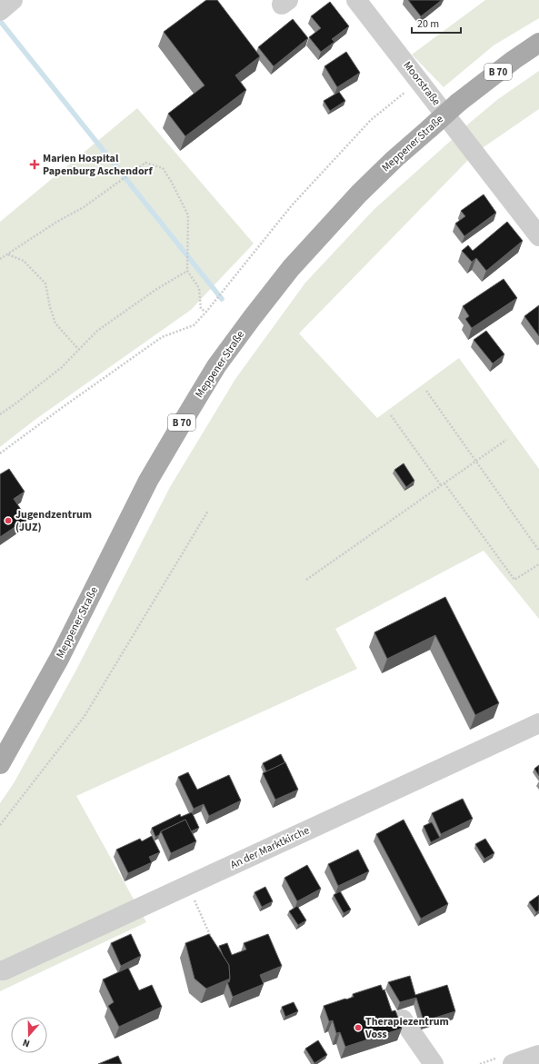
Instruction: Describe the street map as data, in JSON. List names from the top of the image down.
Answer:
{
  "streets": {
    "main road": ["B 70", "Meppener Straße"],
    "street": ["Moorstraße", "An der Marktkirche"]
  },
  "places": {
    "health": ["Marien Hospital Papenburg Aschendorf"],
    "other": ["Jugendzentrum (JUZ)", "Therapiezentrum Voss"]
  },
  "scale_bar": "20 m",
  "north": "bottom"
}
